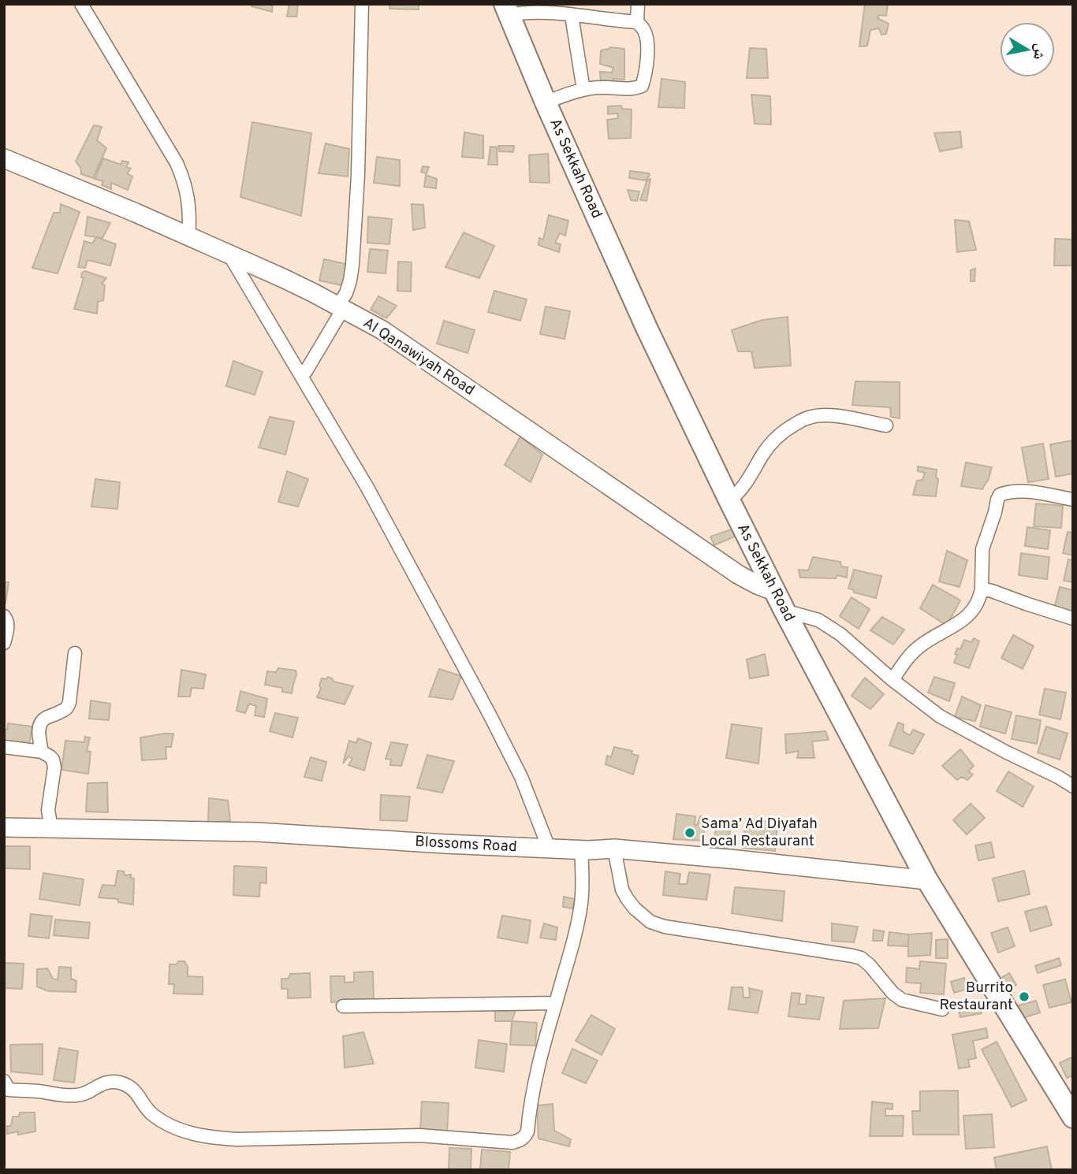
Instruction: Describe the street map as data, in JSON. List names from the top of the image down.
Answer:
{
  "streets": {
    "main road": ["As Sekkah Road"],
    "street": ["Al Qanawiyah Road", "Blossoms Road"]
  },
  "crossings": [
    ["As Sekkah Road", "Al Qanawiyah Road"],
    ["As Sekkah Road", "Blossoms Road"]
  ],
  "places": ["Sama’ Ad Diyafah Local Restaurant", "Burrito Restaurant"],
  "north": "right"
}
